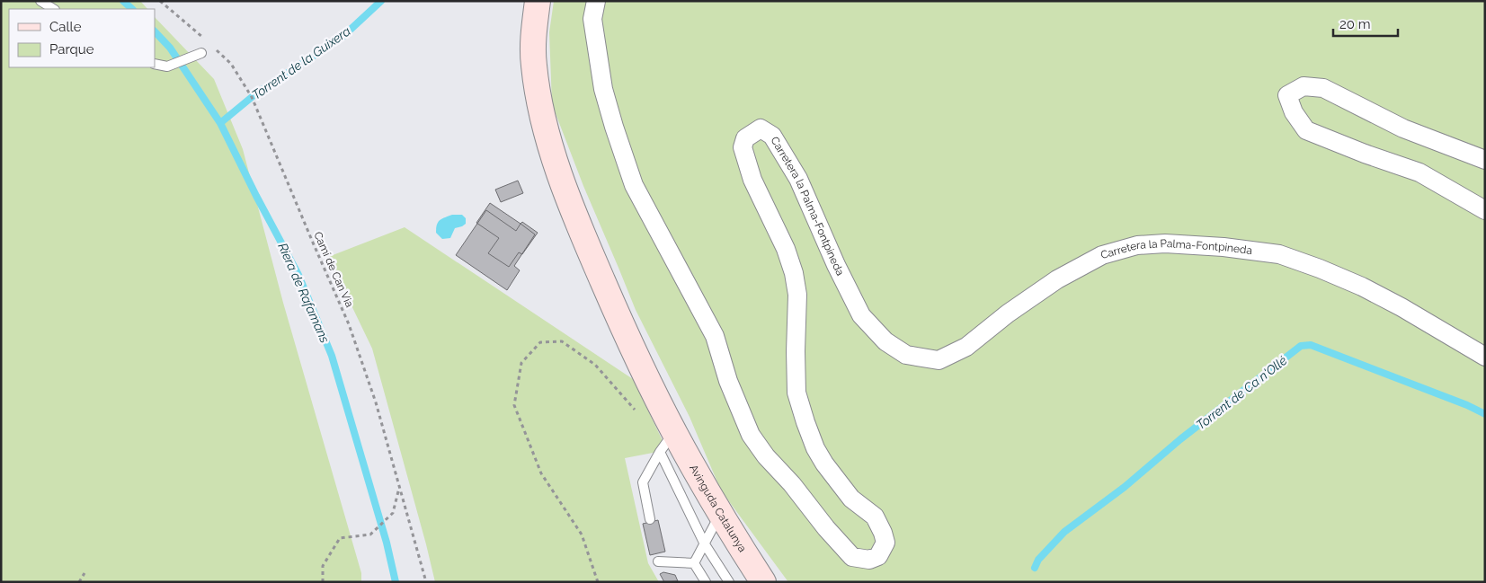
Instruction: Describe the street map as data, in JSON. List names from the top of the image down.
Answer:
{
  "streets": {
    "main road": ["Avinguda Catalunya"],
    "street": ["Carretera la Palma-Fontpineda"],
    "path": ["Camí de Can Via"]
  },
  "water": ["Torrent de la Guixera", "Riera de Rafamans", "Torrent de Ca n'Ollé"],
  "legend": ["Calle", "Parque"],
  "scale_bar": "20 m"
}
